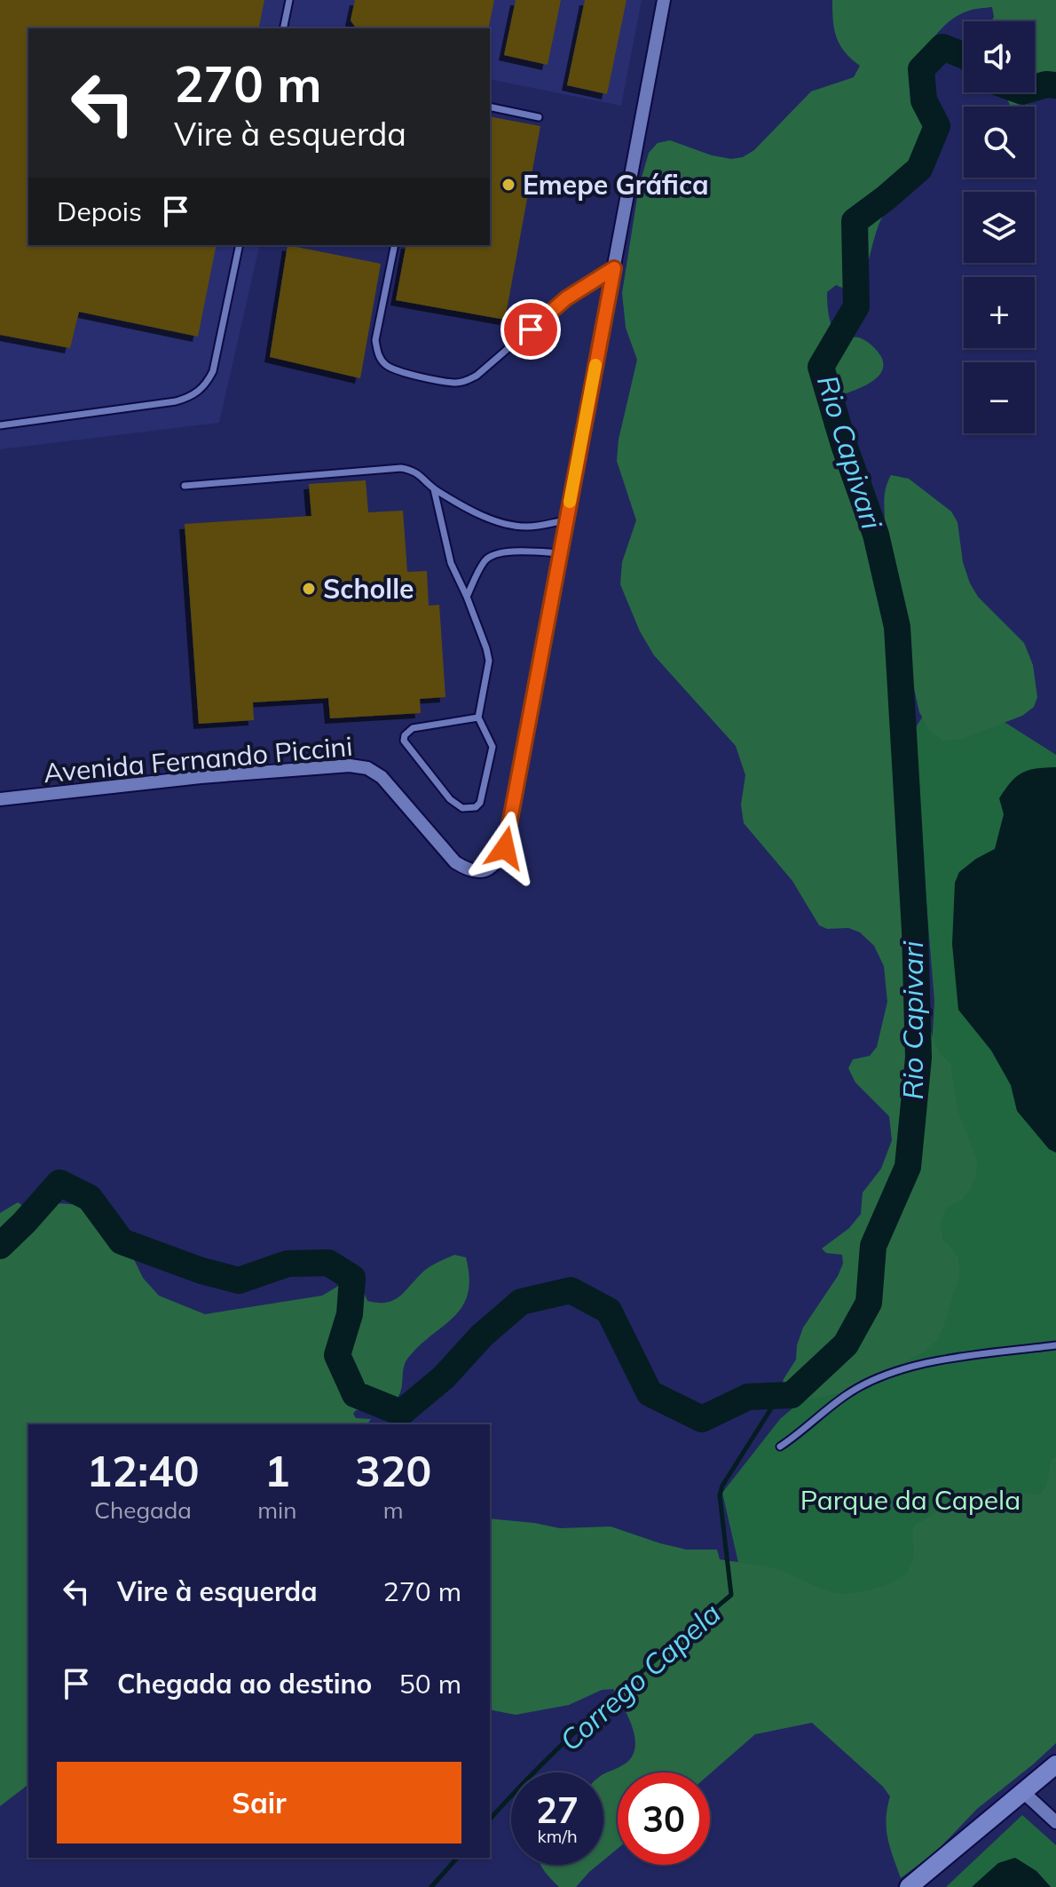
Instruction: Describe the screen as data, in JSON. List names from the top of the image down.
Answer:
{
  "streets": {
    "street": ["Avenida Fernando Piccini"]
  },
  "water": ["Rio Capivari", "Corrego Capela"],
  "parks": ["Parque da Capela"],
  "places": ["Emepe Gráfica", "Scholle"],
  "page": {
    "map_buttons": ["+", "−"],
    "turn": ["270 m", "Vire à esquerda"],
    "then": "Depois",
    "eta": [
      "12:40",
      "Chegada",
      "1",
      "min",
      "320",
      "m"
    ],
    "list": [
      {
        "name": "Vire à esquerda",
        "value": "270 m"
      },
      {
        "name": "Chegada ao destino",
        "value": "50 m"
      }
    ],
    "buttons": "Sair",
    "speed": "27 km/h",
    "limit": "30"
  }
}
